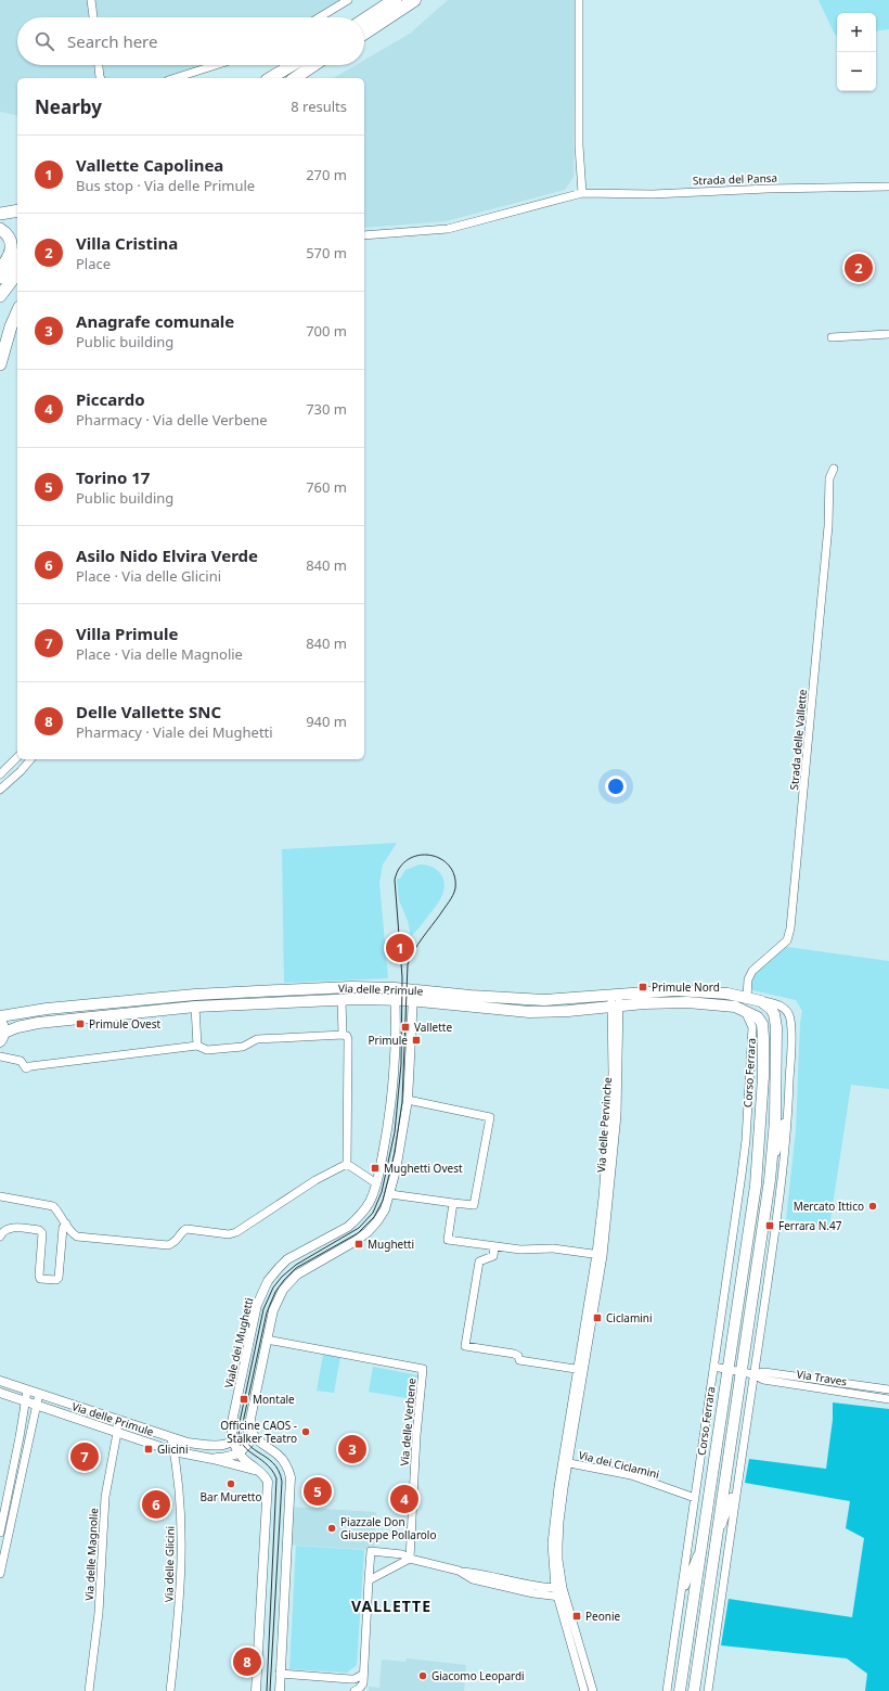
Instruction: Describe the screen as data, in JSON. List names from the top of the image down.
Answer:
{
  "streets": {
    "main road": ["Via delle Primule", "Corso Ferrara"],
    "street": [
      "Strada del Pansa",
      "Strada delle Vallette",
      "Via delle Pervinche",
      "Viale dei Mughetti",
      "Via Traves",
      "Via delle Verbene",
      "Via dei Ciclamini",
      "Via delle Magnolie",
      "Via delle Glicini"
    ]
  },
  "crossings": [
    ["Strada delle Vallette", "Via delle Primule"],
    ["Via delle Primule", "Corso Ferrara"],
    ["Via delle Primule", "Via delle Pervinche"],
    ["Via delle Primule", "Viale dei Mughetti"],
    ["Via delle Primule", "Via delle Magnolie"],
    ["Via delle Primule", "Via delle Glicini"],
    ["Corso Ferrara", "Via Traves"],
    ["Corso Ferrara", "Via dei Ciclamini"],
    ["Via delle Pervinche", "Via dei Ciclamini"]
  ],
  "districts": ["VALLETTE"],
  "places": {
    "transit": [
      "Primule Nord",
      "Primule Ovest",
      "Vallette",
      "Primule",
      "Mughetti Ovest",
      "Ferrara N.47",
      "Mughetti",
      "Ciclamini",
      "Montale",
      "Glicini",
      "Peonie"
    ],
    "other": [
      "Mercato Ittico",
      "Officine CAOS - Stalker Teatro",
      "Bar Muretto",
      "Piazzale Don Giuseppe Pollarolo",
      "Giacomo Leopardi"
    ]
  },
  "page": {
    "map_buttons": ["+", "−"],
    "search": "Search here",
    "heading": ["Nearby", "8 results"],
    "list": [
      {
        "mark": "1",
        "name": "Vallette Capolinea",
        "note": "Bus stop · Via delle Primule",
        "value": "270 m"
      },
      {
        "mark": "2",
        "name": "Villa Cristina",
        "note": "Place",
        "value": "570 m"
      },
      {
        "mark": "3",
        "name": "Anagrafe comunale",
        "note": "Public building",
        "value": "700 m"
      },
      {
        "mark": "4",
        "name": "Piccardo",
        "note": "Pharmacy · Via delle Verbene",
        "value": "730 m"
      },
      {
        "mark": "5",
        "name": "Torino 17",
        "note": "Public building",
        "value": "760 m"
      },
      {
        "mark": "6",
        "name": "Asilo Nido Elvira Verde",
        "note": "Place · Via delle Glicini",
        "value": "840 m"
      },
      {
        "mark": "7",
        "name": "Villa Primule",
        "note": "Place · Via delle Magnolie",
        "value": "840 m"
      },
      {
        "mark": "8",
        "name": "Delle Vallette SNC",
        "note": "Pharmacy · Viale dei Mughetti",
        "value": "940 m"
      }
    ],
    "pins": [
      "2",
      "1",
      "3",
      "7",
      "5",
      "4",
      "6",
      "8"
    ]
  }
}
